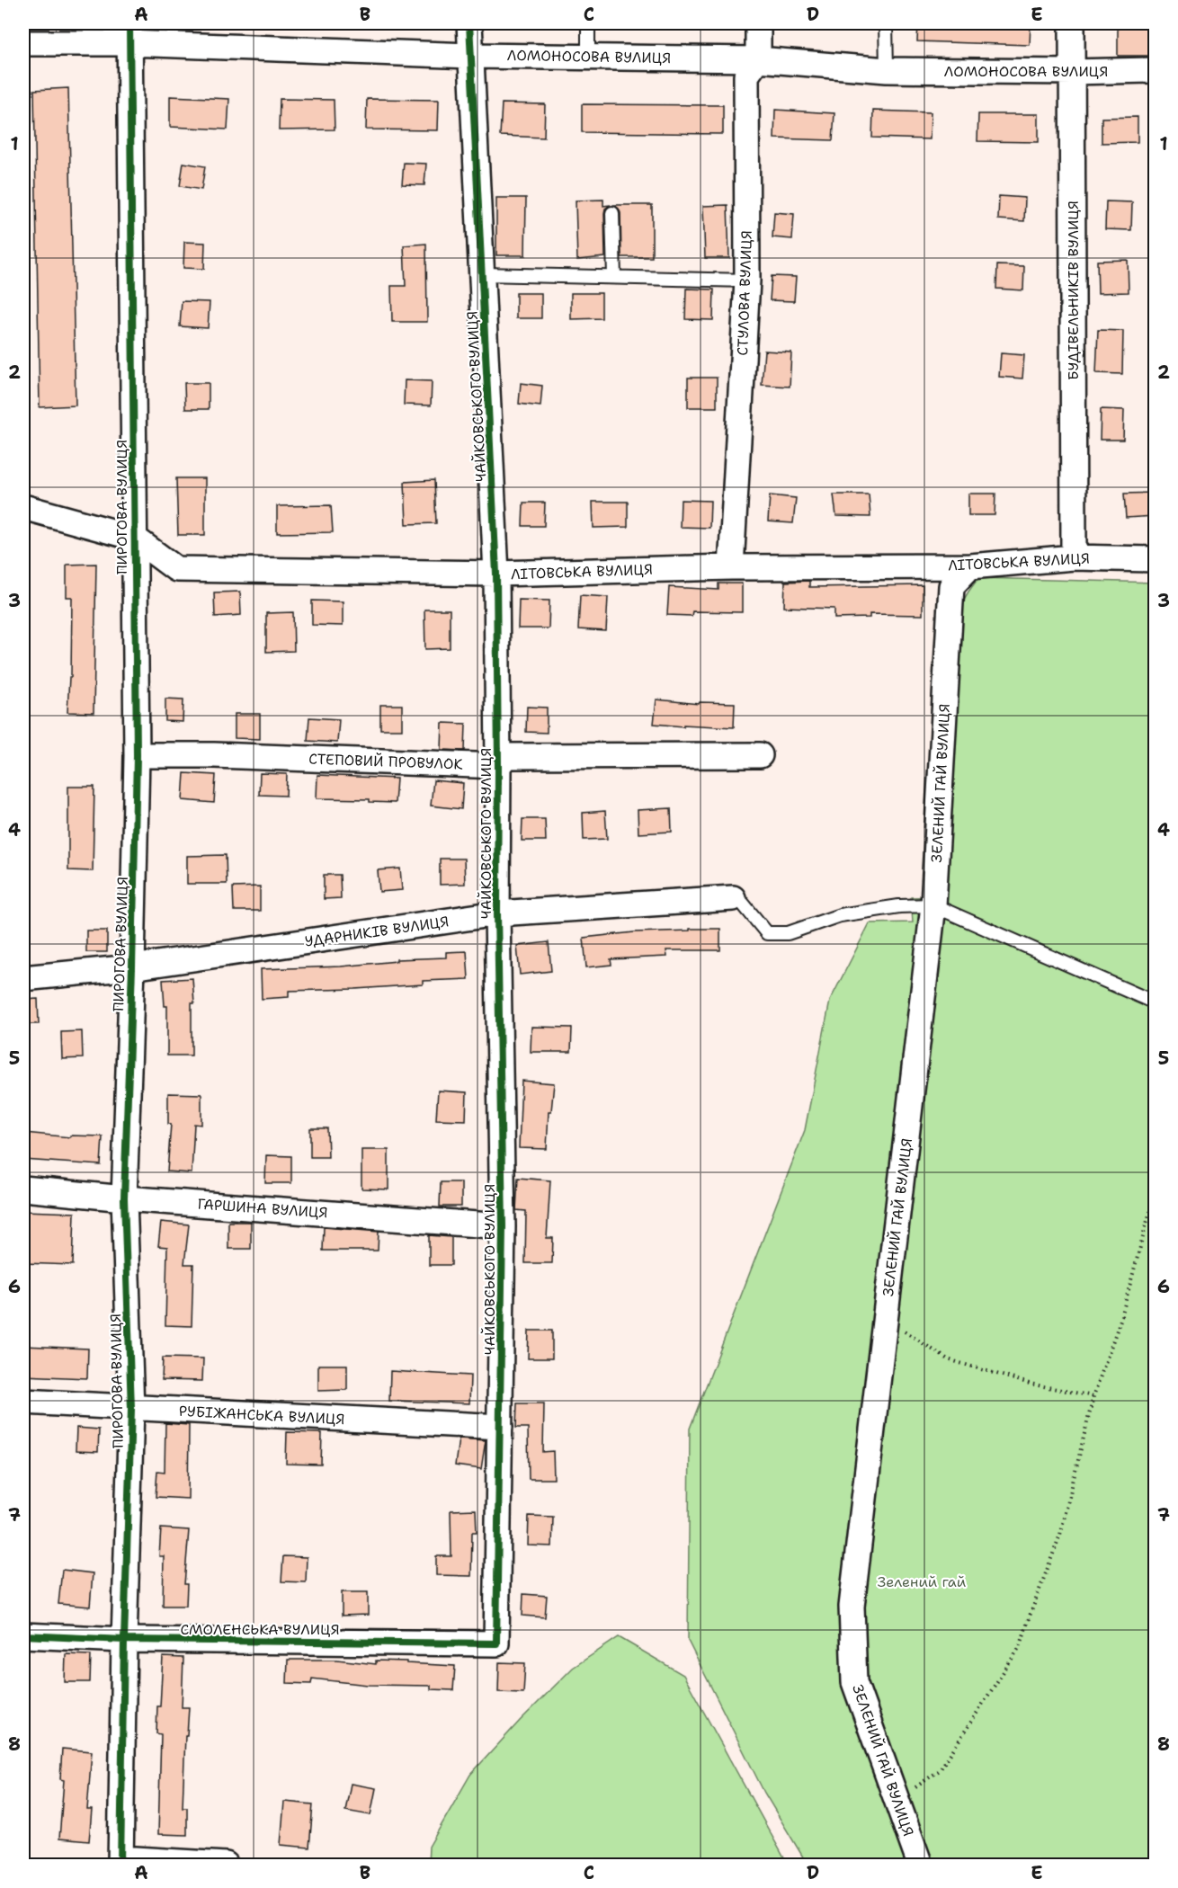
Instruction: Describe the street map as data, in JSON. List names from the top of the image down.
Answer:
{
  "streets": {
    "street": [
      "ЛОМОНОСОВА ВУЛИЦЯ",
      "БУДІВЕЛЬНИКІВ ВУЛИЦЯ",
      "СТУЛОВА ВУЛИЦЯ",
      "ЧАЙКОВСЬКОГО ВУЛИЦЯ",
      "ПИРОГОВА ВУЛИЦЯ",
      "ЛІТОВСЬКА ВУЛИЦЯ",
      "СТЕПОВИЙ ПРОВУЛОК",
      "ЗЕЛЕНИЙ ГАЙ ВУЛИЦЯ",
      "УДАРНИКІВ ВУЛИЦЯ",
      "ГАРШИНА ВУЛИЦЯ",
      "РУБІЖАНСЬКА ВУЛИЦЯ",
      "СМОЛЕНСЬКА ВУЛИЦЯ"
    ]
  },
  "crossings": [
    ["ЛОМОНОСОВА ВУЛИЦЯ", "БУДІВЕЛЬНИКІВ ВУЛИЦЯ"],
    ["ЛОМОНОСОВА ВУЛИЦЯ", "СТУЛОВА ВУЛИЦЯ"],
    ["ЛОМОНОСОВА ВУЛИЦЯ", "ЧАЙКОВСЬКОГО ВУЛИЦЯ"],
    ["ЛОМОНОСОВА ВУЛИЦЯ", "ПИРОГОВА ВУЛИЦЯ"],
    ["БУДІВЕЛЬНИКІВ ВУЛИЦЯ", "ЛІТОВСЬКА ВУЛИЦЯ"],
    ["СТУЛОВА ВУЛИЦЯ", "ЛІТОВСЬКА ВУЛИЦЯ"],
    ["ЧАЙКОВСЬКОГО ВУЛИЦЯ", "ЛІТОВСЬКА ВУЛИЦЯ"],
    ["ЧАЙКОВСЬКОГО ВУЛИЦЯ", "СТЕПОВИЙ ПРОВУЛОК"],
    ["ЧАЙКОВСЬКОГО ВУЛИЦЯ", "УДАРНИКІВ ВУЛИЦЯ"],
    ["ЧАЙКОВСЬКОГО ВУЛИЦЯ", "ГАРШИНА ВУЛИЦЯ"],
    ["ЧАЙКОВСЬКОГО ВУЛИЦЯ", "РУБІЖАНСЬКА ВУЛИЦЯ"],
    ["ЧАЙКОВСЬКОГО ВУЛИЦЯ", "СМОЛЕНСЬКА ВУЛИЦЯ"],
    ["ПИРОГОВА ВУЛИЦЯ", "ЛІТОВСЬКА ВУЛИЦЯ"],
    ["ПИРОГОВА ВУЛИЦЯ", "СТЕПОВИЙ ПРОВУЛОК"],
    ["ПИРОГОВА ВУЛИЦЯ", "УДАРНИКІВ ВУЛИЦЯ"],
    ["ПИРОГОВА ВУЛИЦЯ", "ГАРШИНА ВУЛИЦЯ"],
    ["ПИРОГОВА ВУЛИЦЯ", "РУБІЖАНСЬКА ВУЛИЦЯ"],
    ["ПИРОГОВА ВУЛИЦЯ", "СМОЛЕНСЬКА ВУЛИЦЯ"],
    ["ЛІТОВСЬКА ВУЛИЦЯ", "ЗЕЛЕНИЙ ГАЙ ВУЛИЦЯ"]
  ],
  "parks": ["Зелений гай"],
  "grid": {
    "columns": [
      "A",
      "B",
      "C",
      "D",
      "E"
    ],
    "rows": [
      "1",
      "2",
      "3",
      "4",
      "5",
      "6",
      "7",
      "8"
    ]
  }
}
